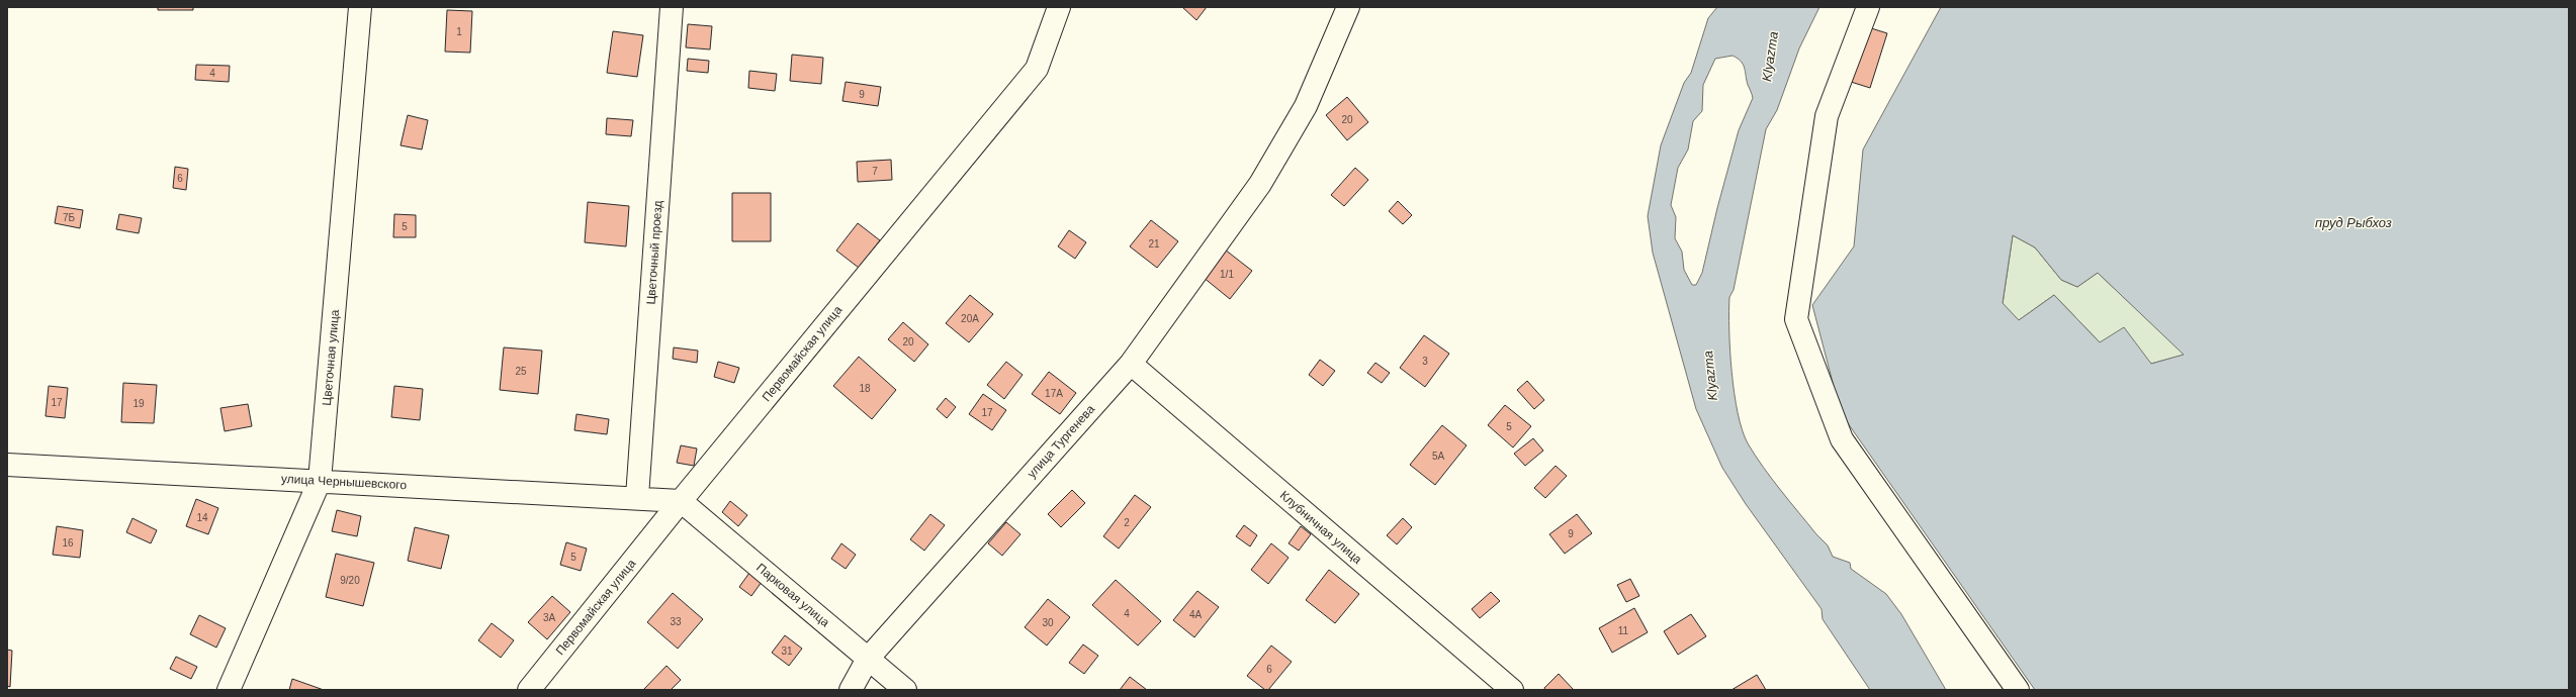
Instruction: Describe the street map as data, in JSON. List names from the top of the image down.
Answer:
{
  "streets": {
    "street": [
      "Цветочный проезд",
      "Первомайская улица",
      "Цветочная улица",
      "улица Тургенева",
      "улица Чернышевского",
      "Клубничная улица",
      "Парковая улица"
    ]
  },
  "crossings": [
    ["Цветочный проезд", "улица Чернышевского"],
    ["Первомайская улица", "улица Чернышевского"],
    ["Первомайская улица", "Парковая улица"],
    ["Цветочная улица", "улица Чернышевского"],
    ["улица Тургенева", "Клубничная улица"],
    ["улица Тургенева", "Парковая улица"],
    ["улица Чернышевского", "Парковая улица"]
  ],
  "water": ["Klyazma", "пруд Рыбхоз"],
  "house_numbers": [
    "1",
    "4",
    "9",
    "20",
    "7",
    "6",
    "7Б",
    "5",
    "21",
    "1/1",
    "20А",
    "20",
    "3",
    "25",
    "18",
    "17А",
    "17",
    "19",
    "17",
    "5",
    "5А",
    "14",
    "2",
    "9",
    "16",
    "5",
    "9/20",
    "4",
    "4А",
    "3А",
    "33",
    "30",
    "11",
    "31",
    "6"
  ]
}
